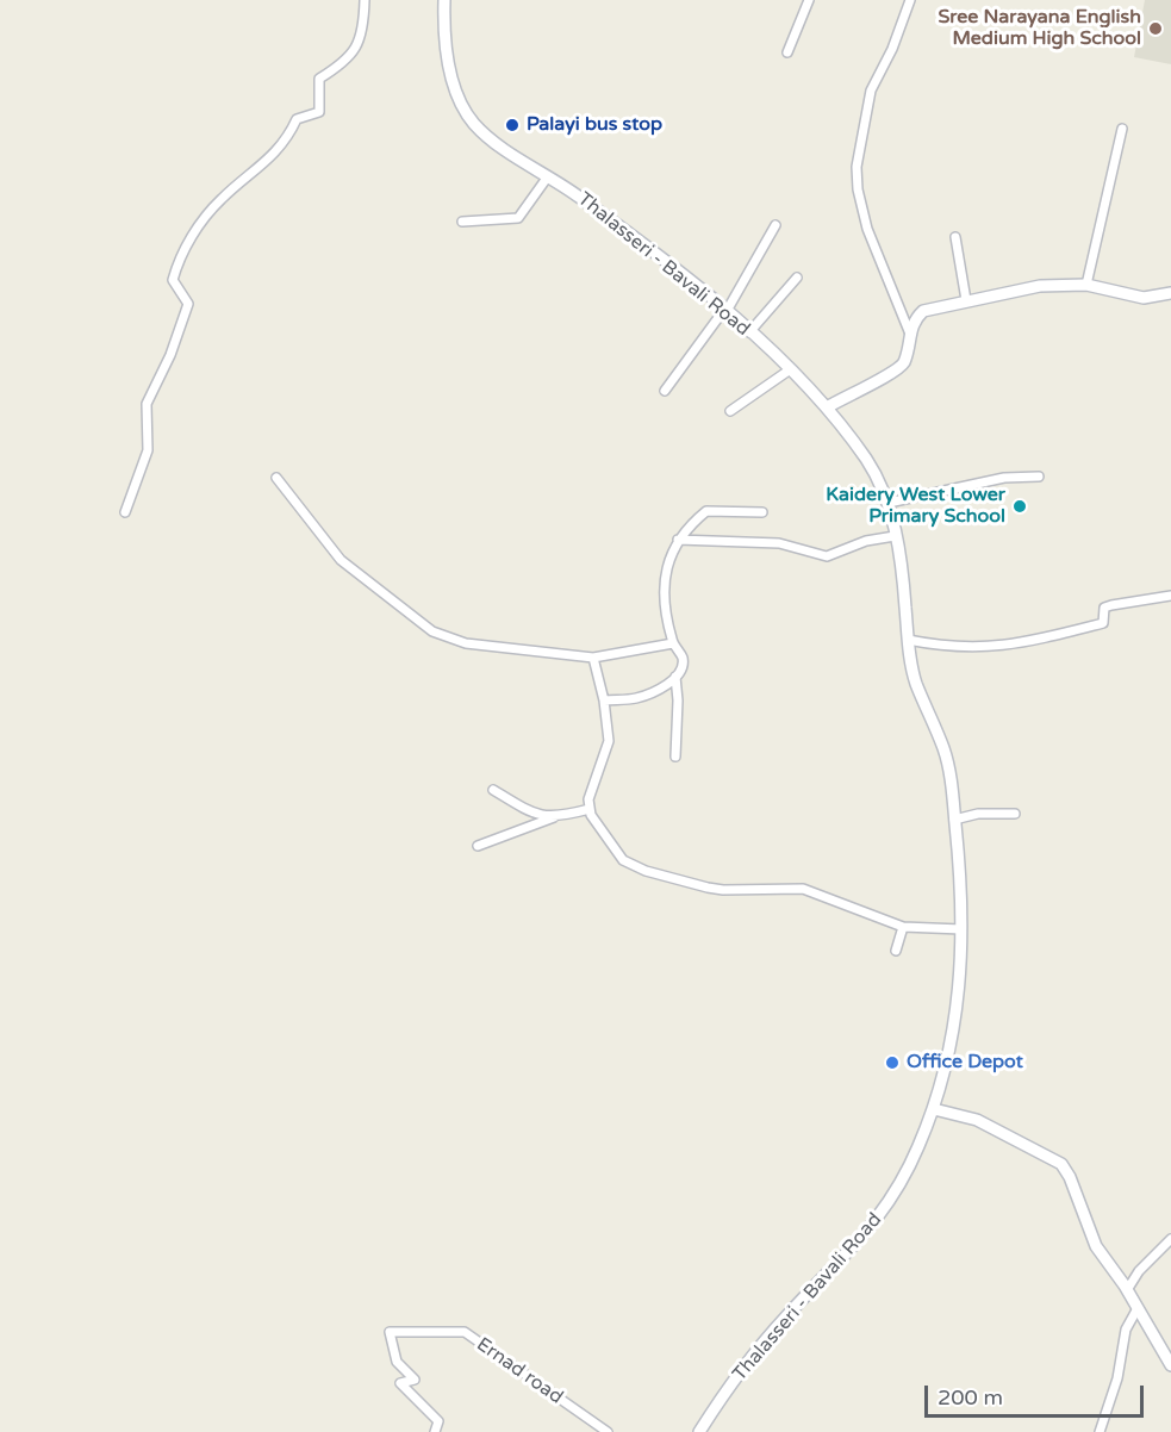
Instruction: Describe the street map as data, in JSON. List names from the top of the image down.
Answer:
{
  "streets": {
    "main road": ["Thalasseri - Bavali Road"],
    "street": ["Ernad road"]
  },
  "places": [
    "Sree Narayana English Medium High School",
    "Palayi bus stop",
    "Kaidery West Lower Primary School",
    "Office Depot"
  ],
  "scale_bar": "200 m"
}
